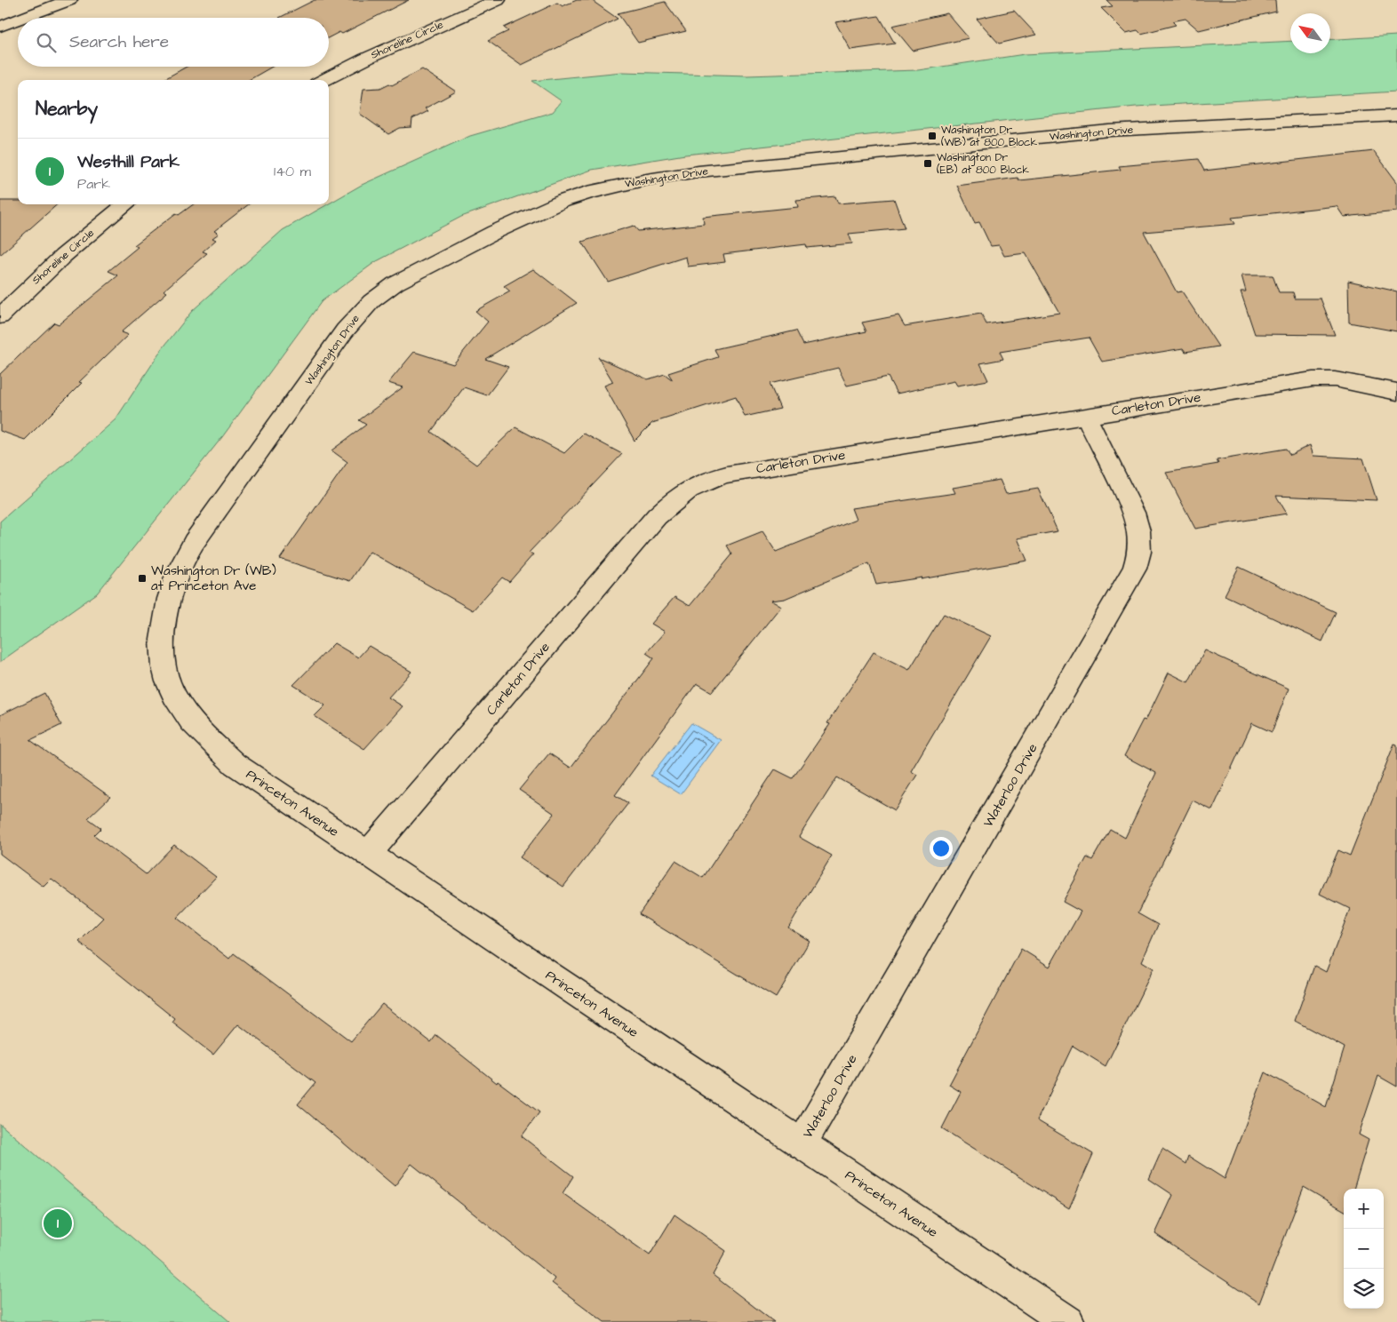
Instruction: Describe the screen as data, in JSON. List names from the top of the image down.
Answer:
{
  "streets": {
    "street": [
      "Shoreline Circle",
      "Washington Drive",
      "Carleton Drive",
      "Waterloo Drive",
      "Princeton Avenue"
    ]
  },
  "crossings": [
    ["Washington Drive", "Princeton Avenue"],
    ["Carleton Drive", "Waterloo Drive"],
    ["Carleton Drive", "Princeton Avenue"],
    ["Waterloo Drive", "Princeton Avenue"]
  ],
  "places": {
    "transit": ["Washington Dr (WB) at 800 Block", "Washington Dr (EB) at 800 Block", "Washington Dr (WB) at Princeton Ave"]
  },
  "north": "top left",
  "page": {
    "search": "Search here",
    "heading": "Nearby",
    "list": [
      {
        "mark": "1",
        "name": "Westhill Park",
        "note": "Park",
        "value": "140 m"
      }
    ],
    "map_buttons": ["+", "−"],
    "pins": "1"
  }
}
